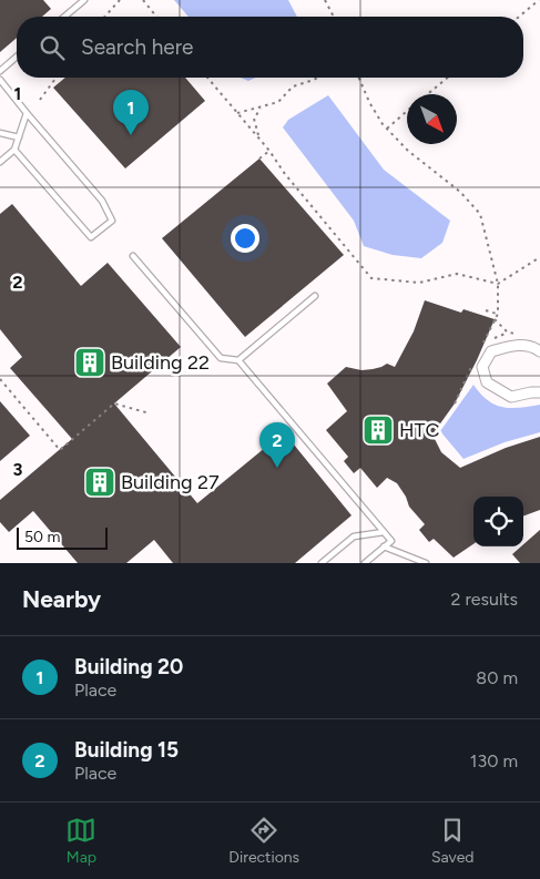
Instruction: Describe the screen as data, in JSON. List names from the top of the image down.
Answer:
{
  "places": {
    "building": ["Building 22", "HTC", "Building 27"]
  },
  "scale_bar": "50 m",
  "north": "bottom right",
  "page": {
    "search": "Search here",
    "pins": ["1", "2"],
    "scale": "50 m",
    "heading": ["Nearby", "2 results"],
    "list": [
      {
        "mark": "1",
        "name": "Building 20",
        "note": "Place",
        "value": "80 m"
      },
      {
        "mark": "2",
        "name": "Building 15",
        "note": "Place",
        "value": "130 m"
      }
    ],
    "nav": ["Map", "Directions", "Saved"]
  },
  "grid": {
    "rows": ["1", "2", "3"]
  }
}
